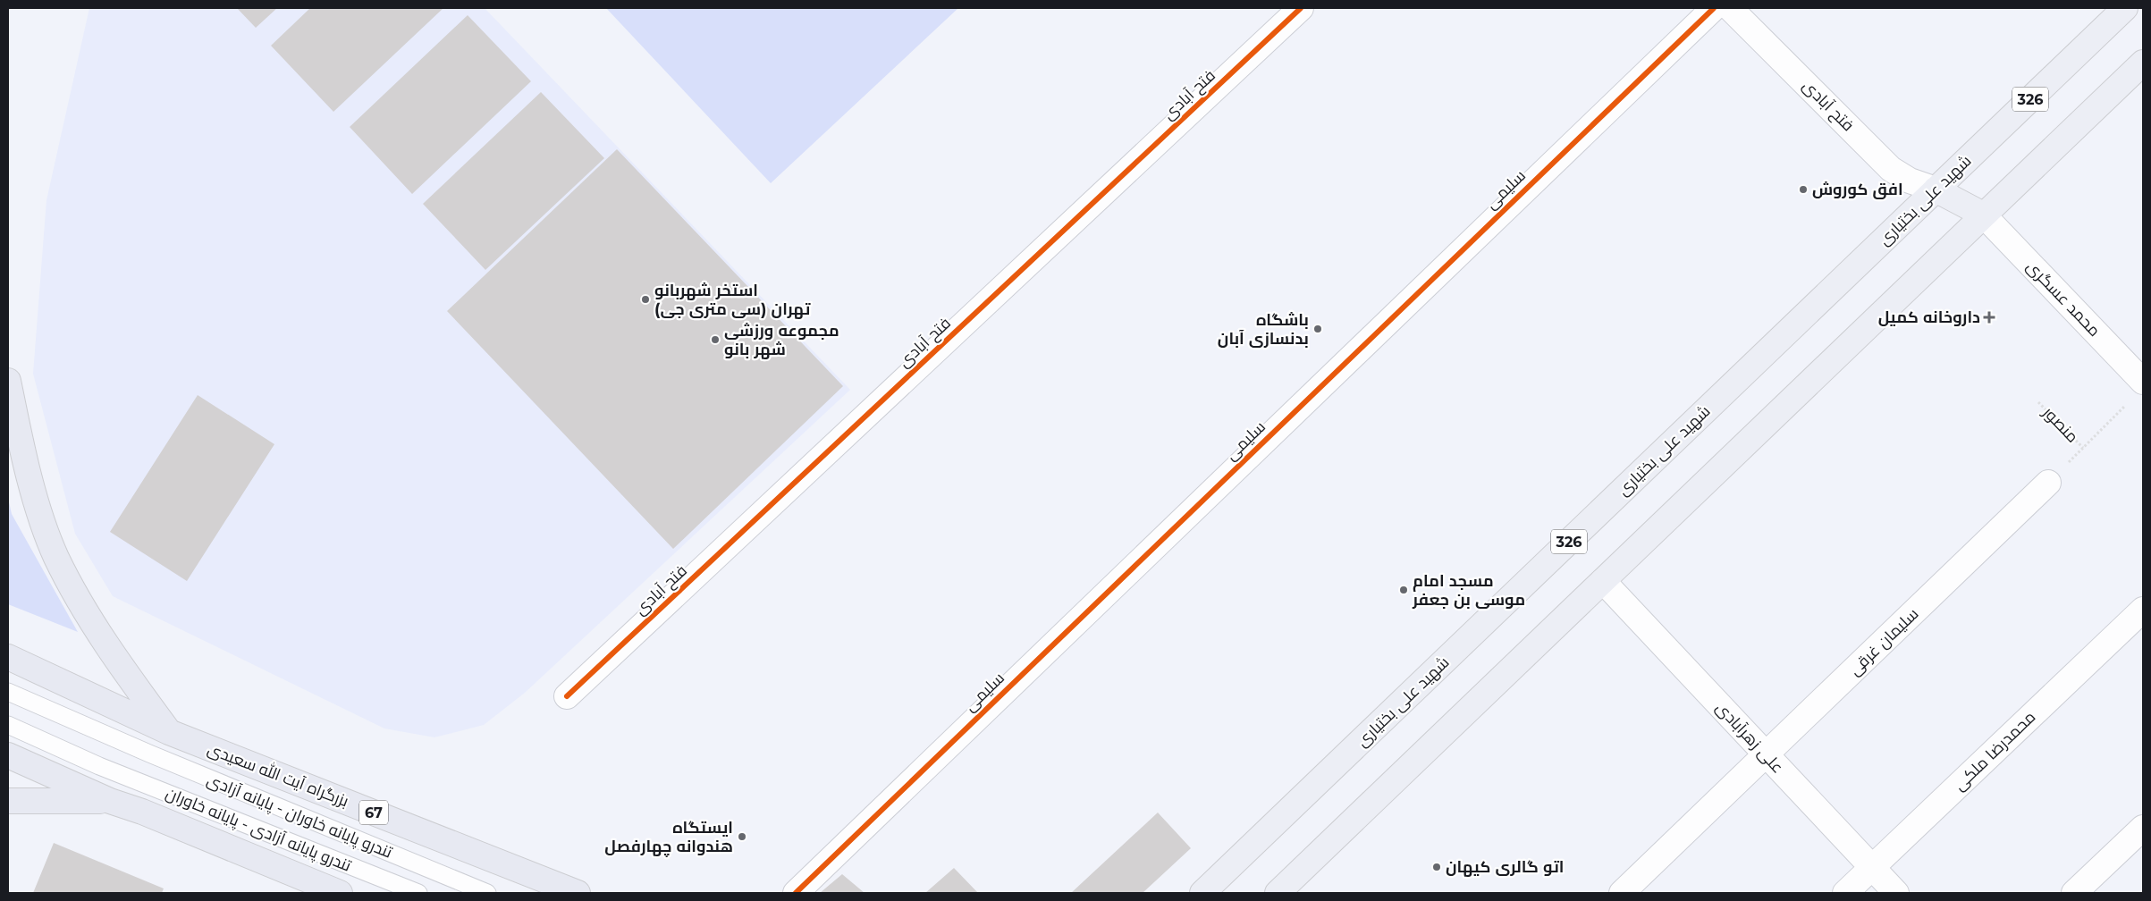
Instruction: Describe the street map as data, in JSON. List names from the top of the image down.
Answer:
{
  "streets": {
    "highway": ["بزرگراه آیت الله سعیدی", "67"],
    "main road": ["326", "شهید علی بختیاری"],
    "street": [
      "فتح آبادی",
      "سلیمی",
      "محمد عسگری",
      "سلیمان غرقی",
      "علی زهرآبادی",
      "محمدرضا ملکی"
    ],
    "lane": ["تندرو پایانه خاوران - پایانه آزادی", "تندرو پایانه آزادی - پایانه خاوران"],
    "path": ["منصور"]
  },
  "crossings": [
    ["فتح آبادی", "شهید علی بختیاری"],
    ["سلیمان غرقی", "علی زهرآبادی"],
    ["علی زهرآبادی", "محمدرضا ملکی"]
  ],
  "places": {
    "other": [
      "افق کوروش",
      "استخر شهربانو تهران (سی متری جی)",
      "باشگاه بدنسازی آبان",
      "مجموعه ورزشی شهر بانو",
      "مسجد امام موسی بن جعفر",
      "ایستگاه هندوانه چهارفصل",
      "اتو گالری کیهان"
    ],
    "health": ["داروخانه کمیل"]
  }
}
